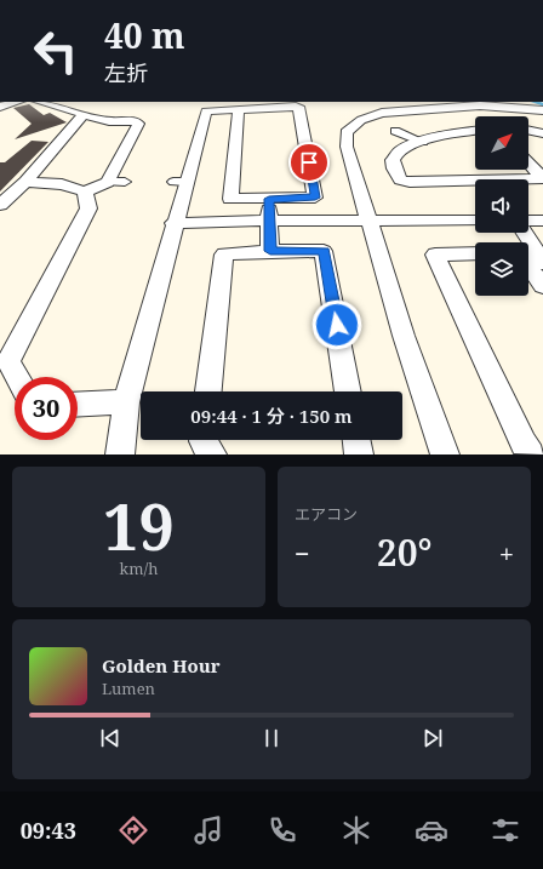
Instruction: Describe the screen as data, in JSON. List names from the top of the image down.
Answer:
{
  "north": "top right",
  "page": {
    "turn": ["40 m", "左折"],
    "limit": "30",
    "trip": "09:44 · 1 分 · 150 m",
    "tile": [
      ["19", "km/h"],
      "エアコン"
    ],
    "heat": ["−", "20°", "+"],
    "song": ["Golden Hour", "Lumen"],
    "tabs": "09:43"
  }
}
